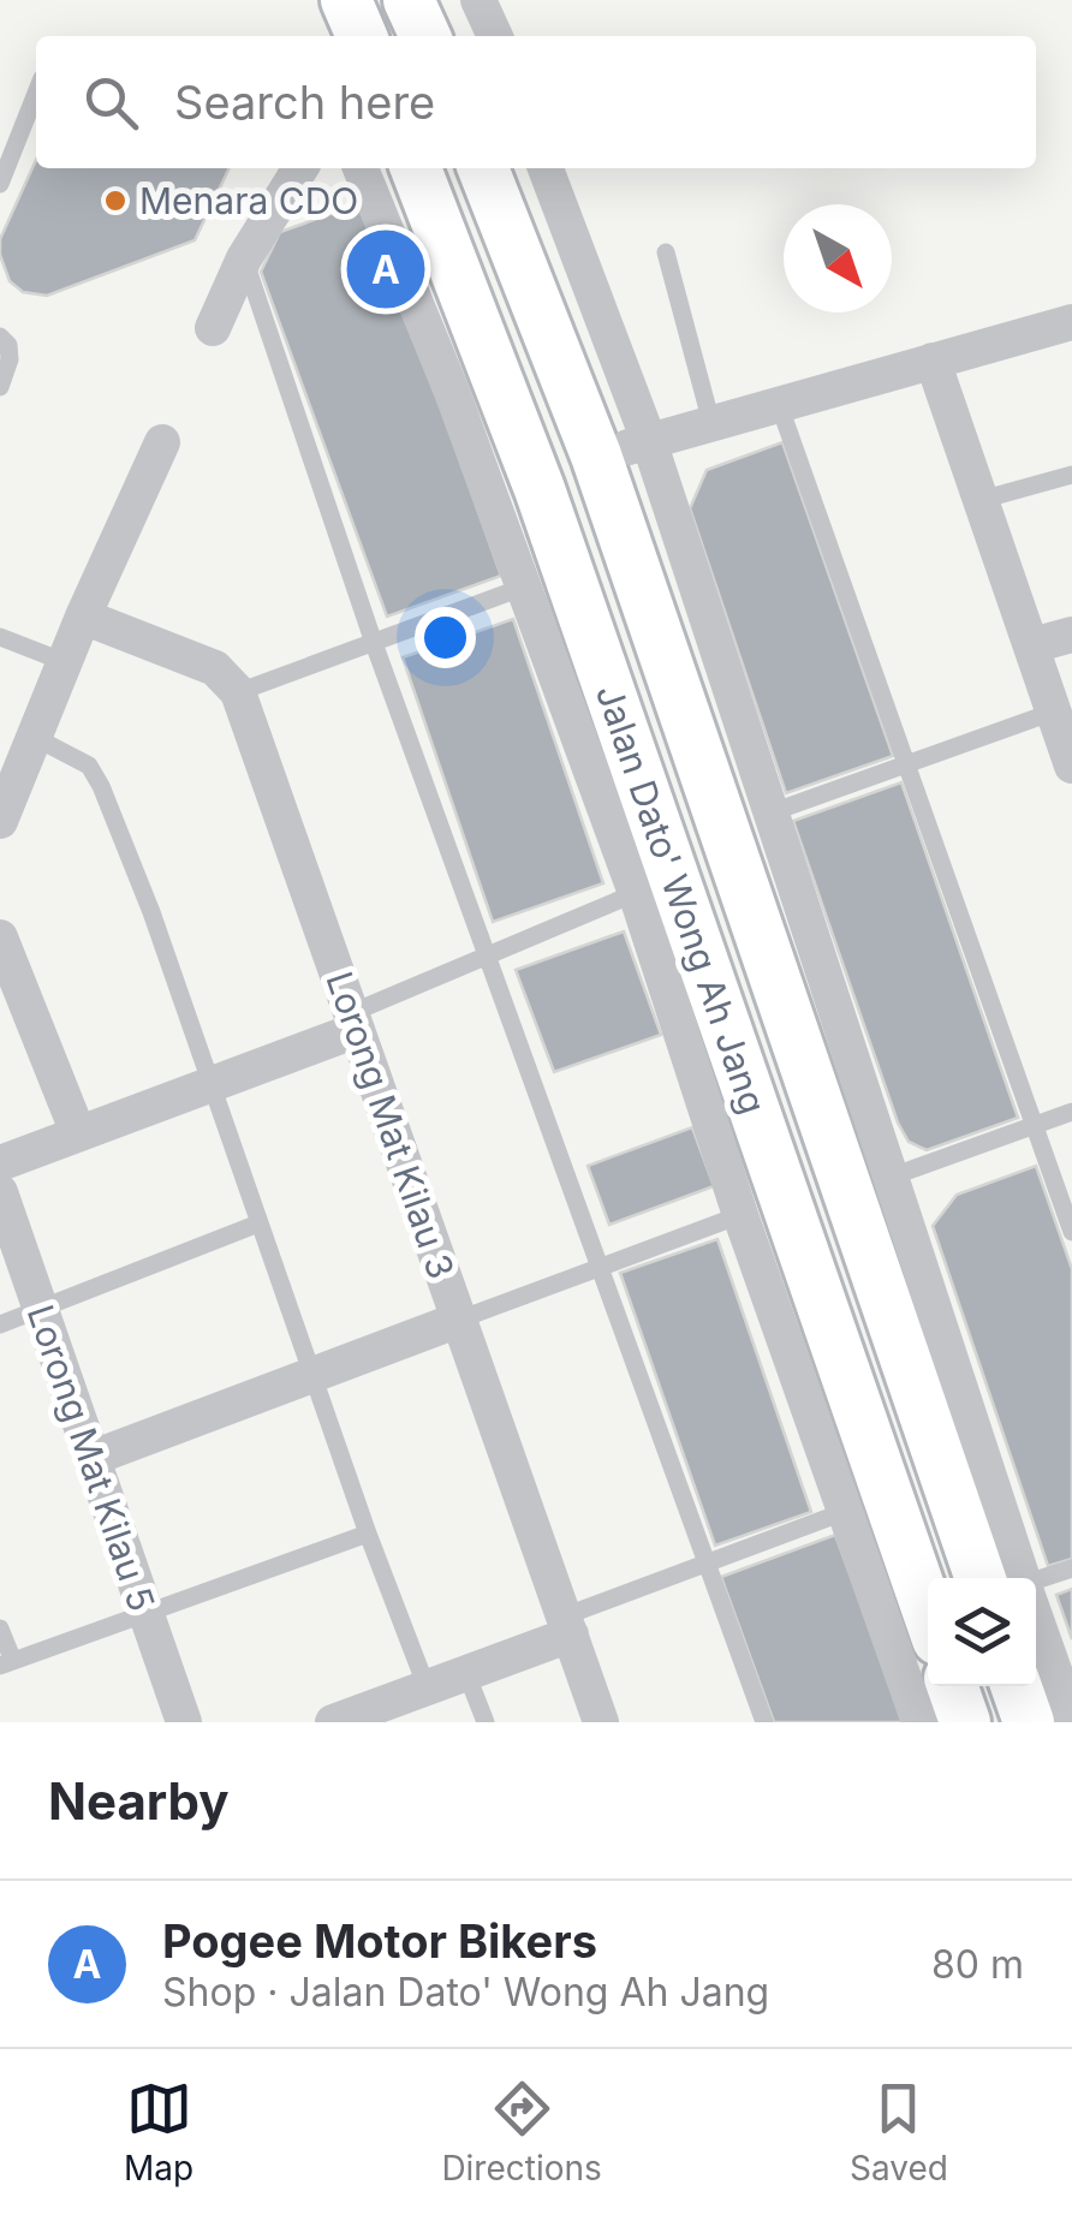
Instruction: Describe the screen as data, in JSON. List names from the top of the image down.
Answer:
{
  "streets": {
    "main road": ["Jalan Dato' Wong Ah Jang"],
    "street": ["Lorong Mat Kilau 3", "Lorong Mat Kilau 5"]
  },
  "places": ["Menara CDO"],
  "north": "bottom right",
  "page": {
    "search": "Search here",
    "pins": "A",
    "heading": "Nearby",
    "list": [
      {
        "mark": "A",
        "name": "Pogee Motor Bikers",
        "note": "Shop · Jalan Dato' Wong Ah Jang",
        "value": "80 m"
      }
    ],
    "nav": ["Map", "Directions", "Saved"]
  }
}
